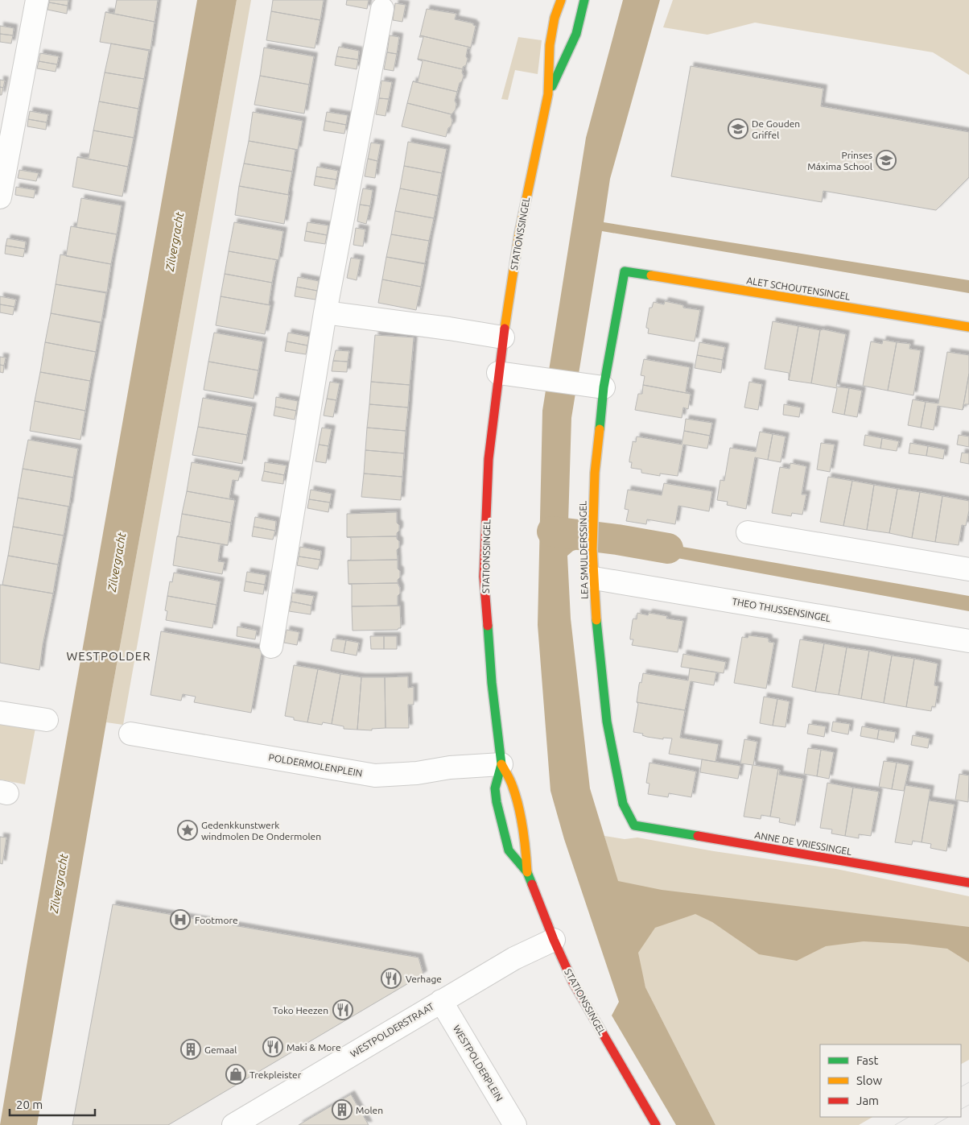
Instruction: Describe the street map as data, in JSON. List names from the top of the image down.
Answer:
{
  "streets": {
    "street": [
      "STATIONSSINGEL",
      "ALET SCHOUTENSINGEL",
      "LEA SMULDERSSINGEL",
      "THEO THIJSSENSINGEL",
      "POLDERMOLENPLEIN",
      "ANNE DE VRIESSINGEL",
      "WESTPOLDERSTRAAT",
      "WESTPOLDERPLEIN"
    ]
  },
  "crossings": [
    ["STATIONSSINGEL", "POLDERMOLENPLEIN"],
    ["STATIONSSINGEL", "WESTPOLDERSTRAAT"],
    ["ALET SCHOUTENSINGEL", "LEA SMULDERSSINGEL"],
    ["LEA SMULDERSSINGEL", "THEO THIJSSENSINGEL"],
    ["LEA SMULDERSSINGEL", "ANNE DE VRIESSINGEL"],
    ["WESTPOLDERSTRAAT", "WESTPOLDERPLEIN"]
  ],
  "districts": ["WESTPOLDER"],
  "water": ["Zilvergracht"],
  "places": {
    "school or university": ["De Gouden Griffel", "Prinses Máxima School"],
    "place": ["Gedenkkunstwerk windmolen De Ondermolen"],
    "hospital": ["Footmore"],
    "restaurant": ["Verhage", "Toko Heezen", "Maki & More"],
    "building": ["Gemaal", "Molen"],
    "shop": ["Trekpleister"]
  },
  "legend": ["Fast", "Slow", "Jam"],
  "scale_bar": "20 m"
}
